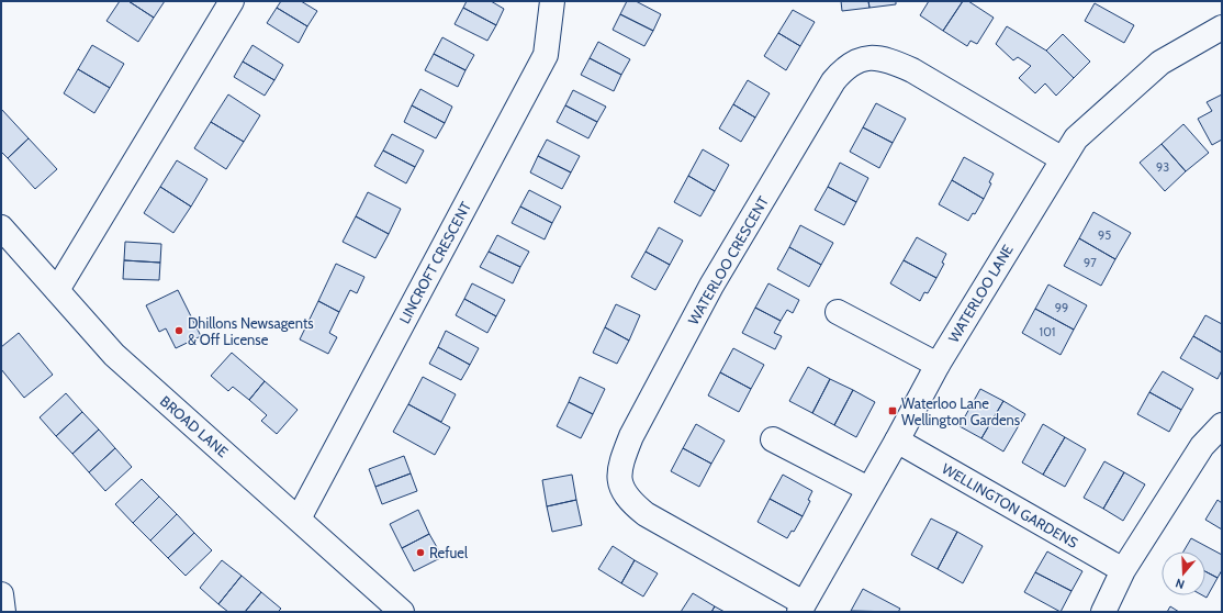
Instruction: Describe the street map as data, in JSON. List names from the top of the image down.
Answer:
{
  "streets": {
    "street": [
      "WATERLOO CRESCENT",
      "LINCROFT CRESCENT",
      "WATERLOO LANE",
      "BROAD LANE",
      "WELLINGTON GARDENS"
    ]
  },
  "crossings": [
    ["WATERLOO CRESCENT", "WATERLOO LANE"],
    ["LINCROFT CRESCENT", "BROAD LANE"],
    ["WATERLOO LANE", "WELLINGTON GARDENS"]
  ],
  "places": {
    "other": ["Dhillons Newsagents & Off License", "Refuel"],
    "transit": ["Waterloo Lane Wellington Gardens"]
  },
  "house_numbers": [
    "93",
    "95",
    "97",
    "99",
    "101"
  ],
  "north": "bottom"
}
